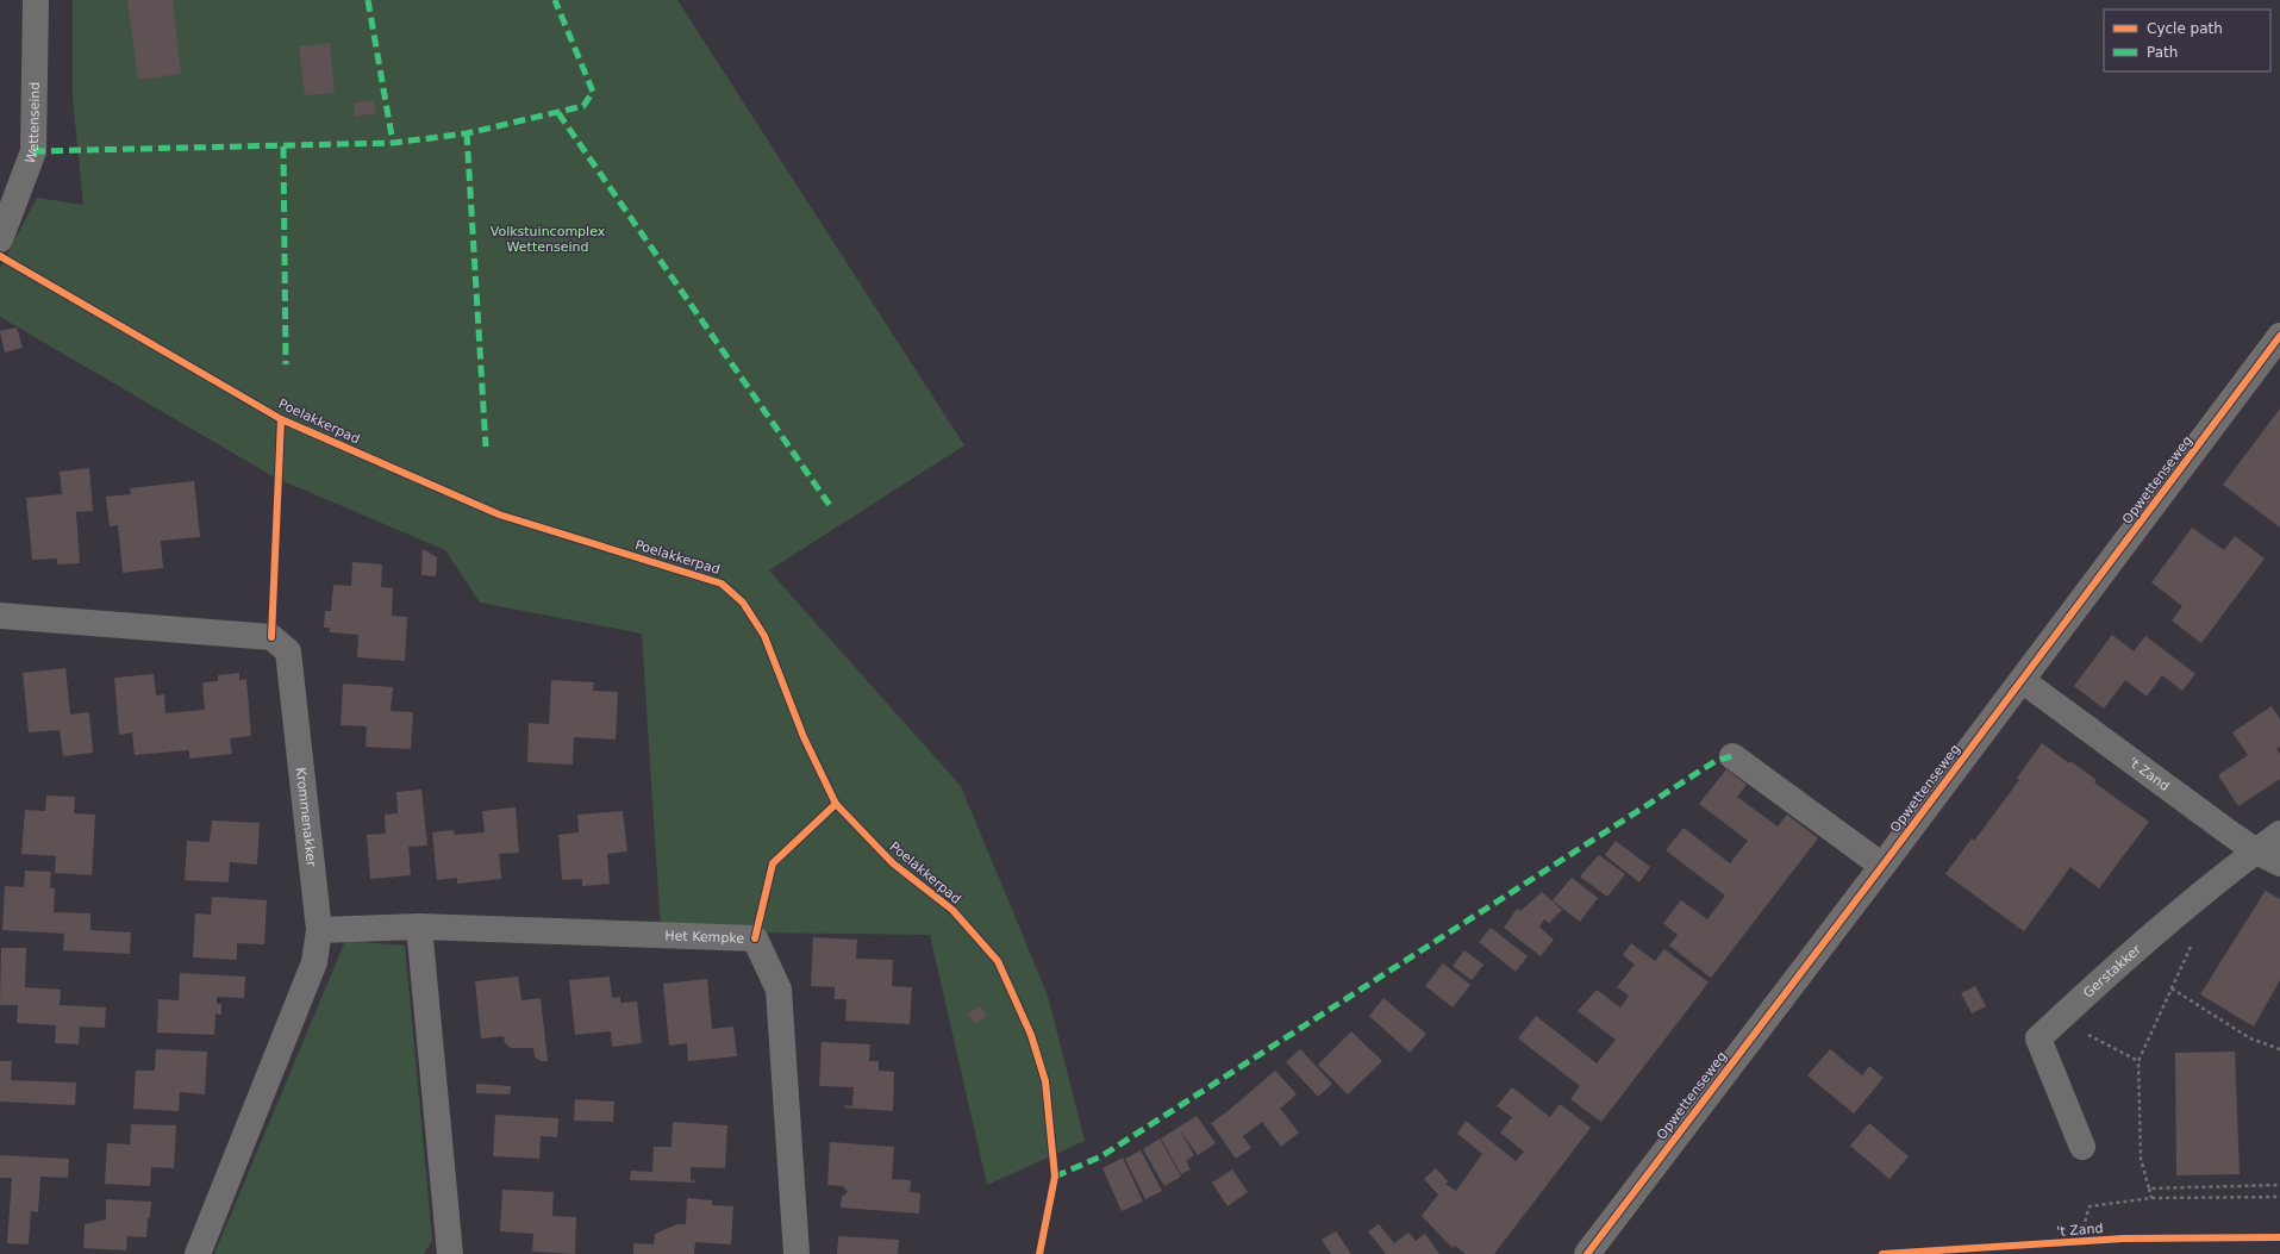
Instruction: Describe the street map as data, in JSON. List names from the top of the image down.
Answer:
{
  "streets": {
    "street": [
      "Wettenseind",
      "Opwettenseweg",
      "'t Zand",
      "Krommenakker",
      "Het Kempke",
      "Gerstakker"
    ],
    "cycle path": ["Poelakkerpad"]
  },
  "crossings": [
    ["Opwettenseweg", "'t Zand"],
    ["'t Zand", "Gerstakker"],
    ["Krommenakker", "Het Kempke"]
  ],
  "parks": ["Volkstuincomplex Wettenseind"],
  "legend": ["Cycle path", "Path"]
}
